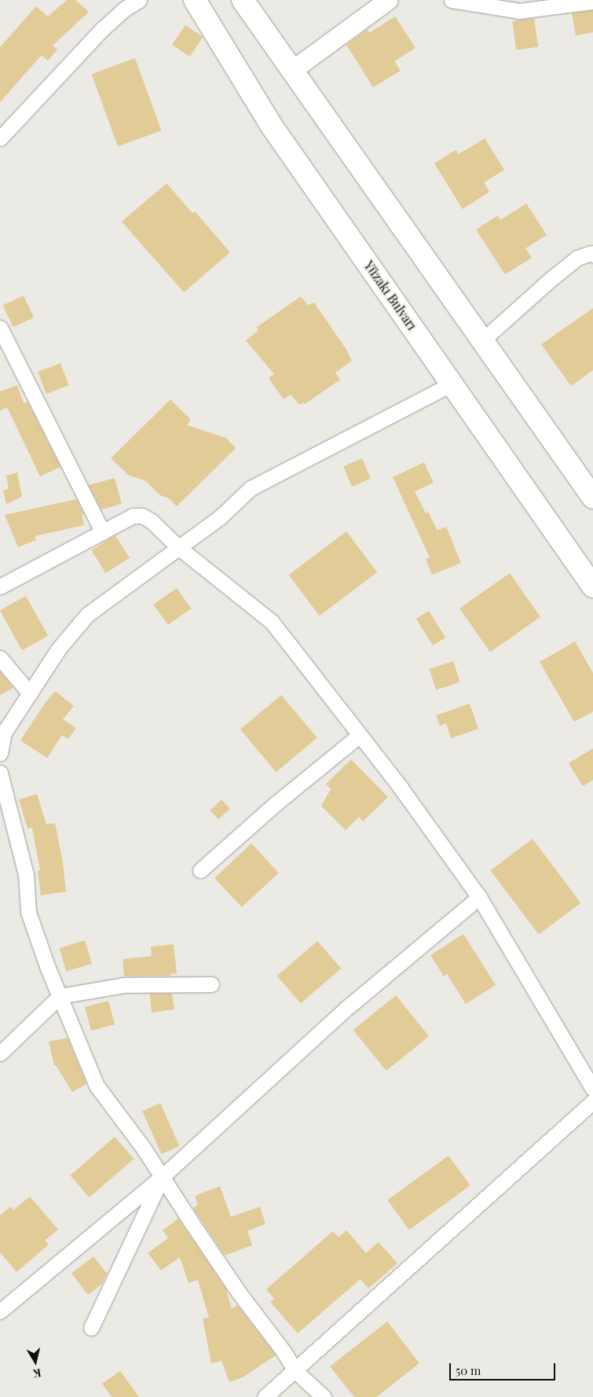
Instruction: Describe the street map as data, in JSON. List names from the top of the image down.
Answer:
{
  "streets": {
    "main road": ["Yüzakı Bulvarı"]
  },
  "scale_bar": "50 m",
  "north": "bottom"
}
